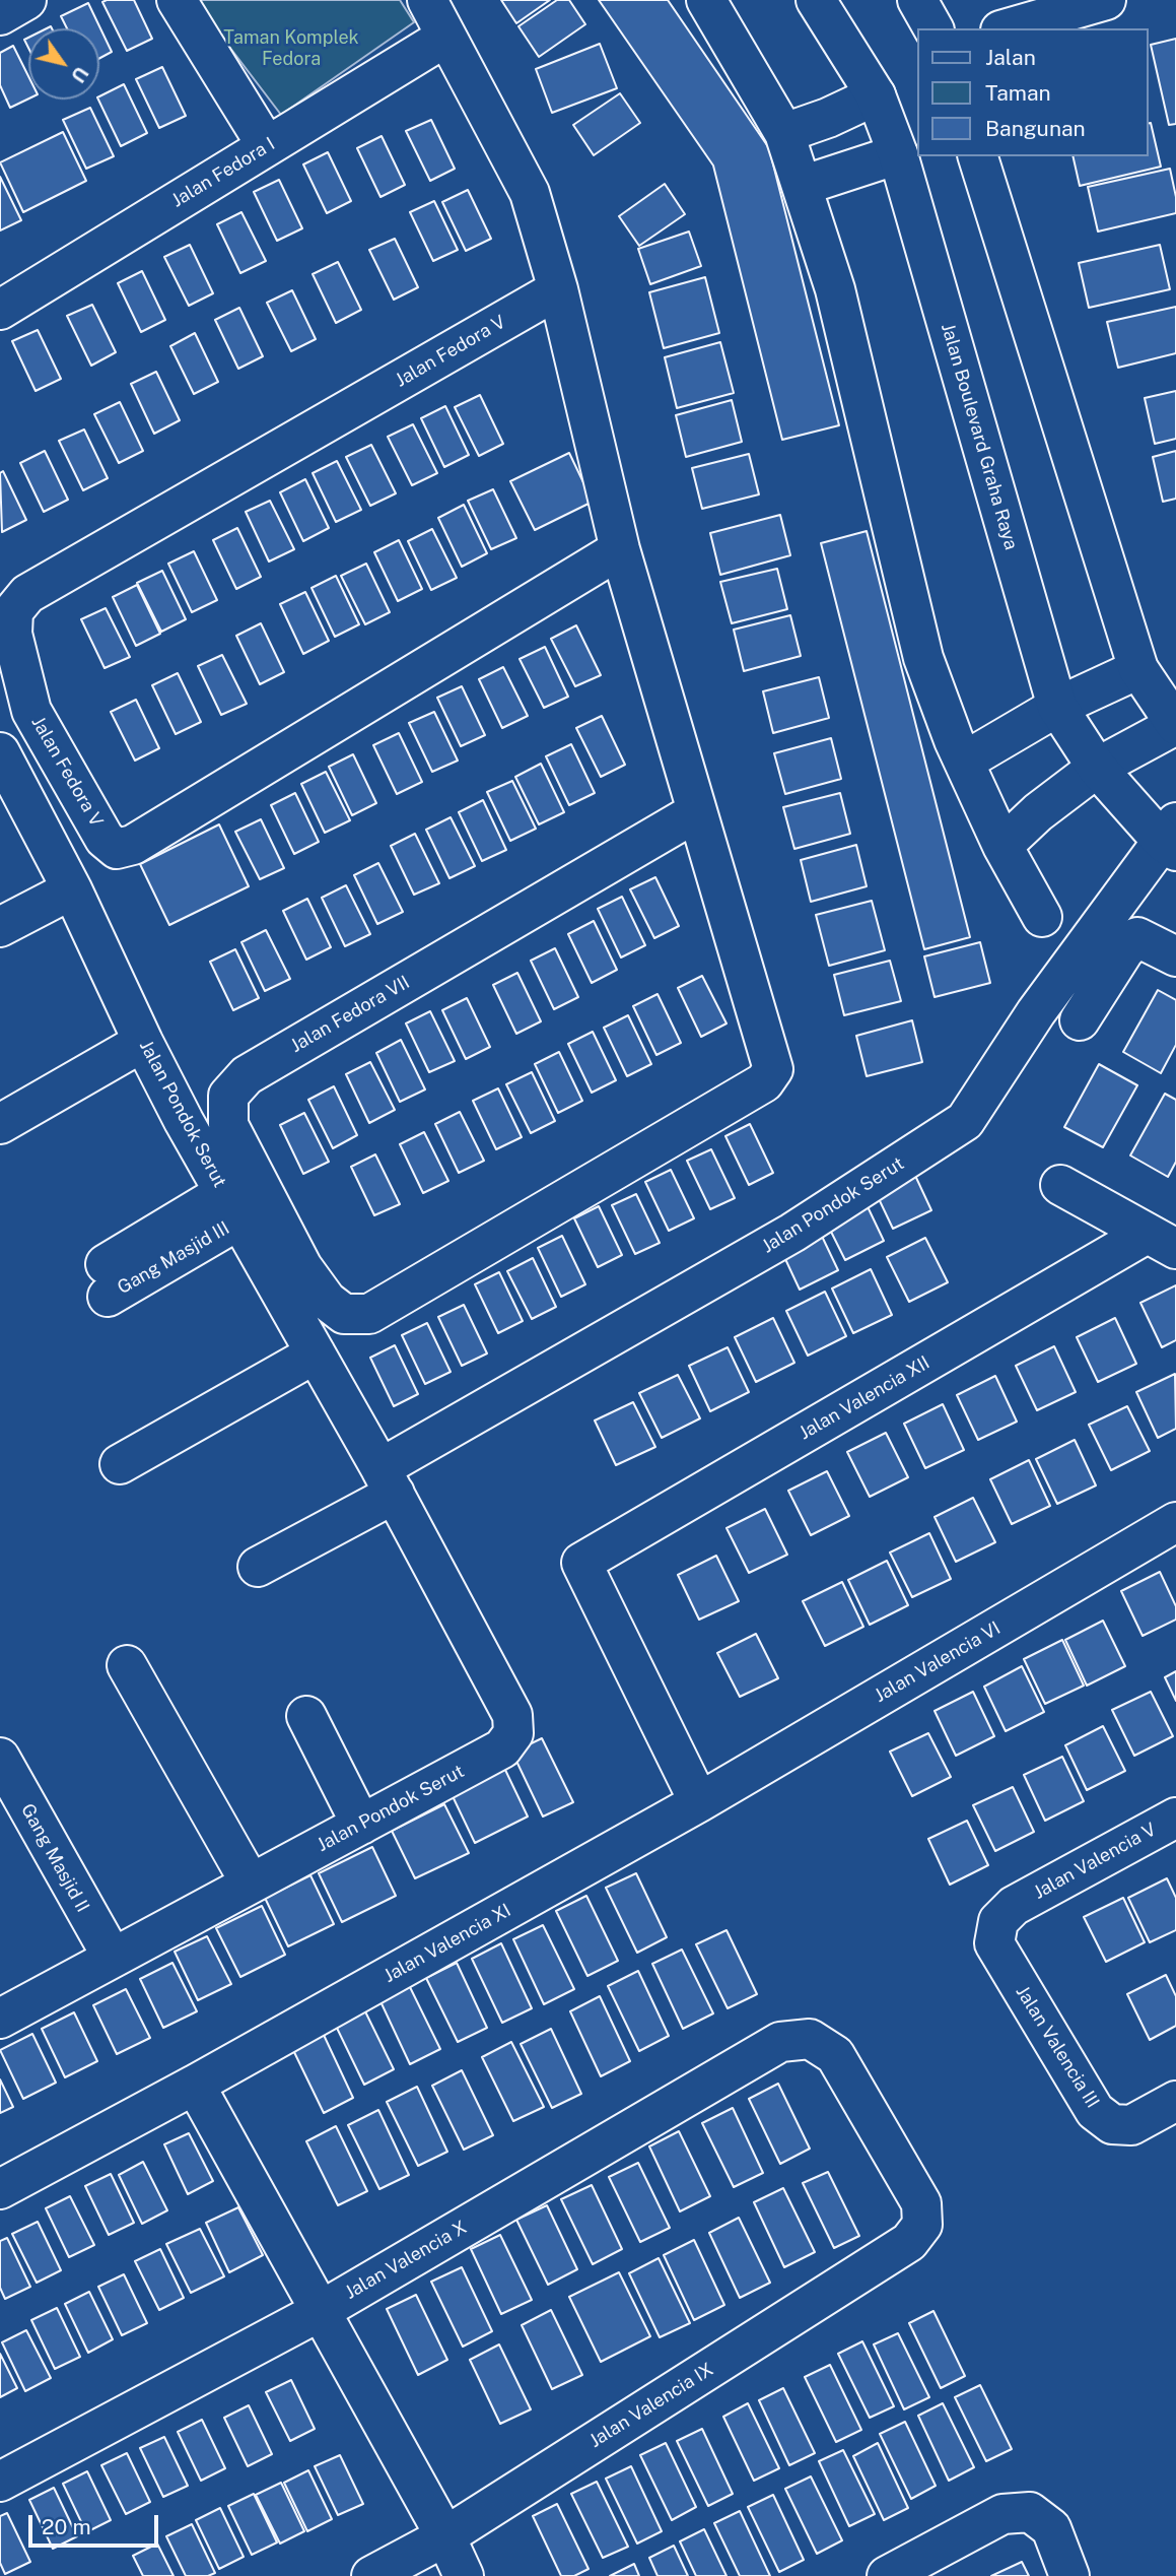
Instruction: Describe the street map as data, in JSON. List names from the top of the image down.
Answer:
{
  "streets": {
    "street": [
      "Jalan Fedora I",
      "Jalan Fedora V",
      "Jalan Boulevard Graha Raya",
      "Jalan Fedora VII",
      "Jalan Pondok Serut",
      "Gang Masjid III",
      "Jalan Valencia XII",
      "Jalan Valencia VI",
      "Gang Masjid II",
      "Jalan Valencia V",
      "Jalan Valencia XI",
      "Jalan Valencia III",
      "Jalan Valencia X",
      "Jalan Valencia IX"
    ]
  },
  "crossings": [
    ["Jalan Boulevard Graha Raya", "Jalan Pondok Serut"],
    ["Jalan Pondok Serut", "Gang Masjid III"],
    ["Jalan Pondok Serut", "Gang Masjid II"],
    ["Jalan Valencia XII", "Jalan Valencia VI"],
    ["Jalan Valencia XII", "Jalan Valencia XI"],
    ["Jalan Valencia VI", "Jalan Valencia XI"],
    ["Jalan Valencia V", "Jalan Valencia III"],
    ["Jalan Valencia X", "Jalan Valencia IX"]
  ],
  "parks": ["Taman Komplek Fedora"],
  "legend": ["Jalan", "Taman", "Bangunan"],
  "scale_bar": "20 m",
  "north": "bottom right"
}
